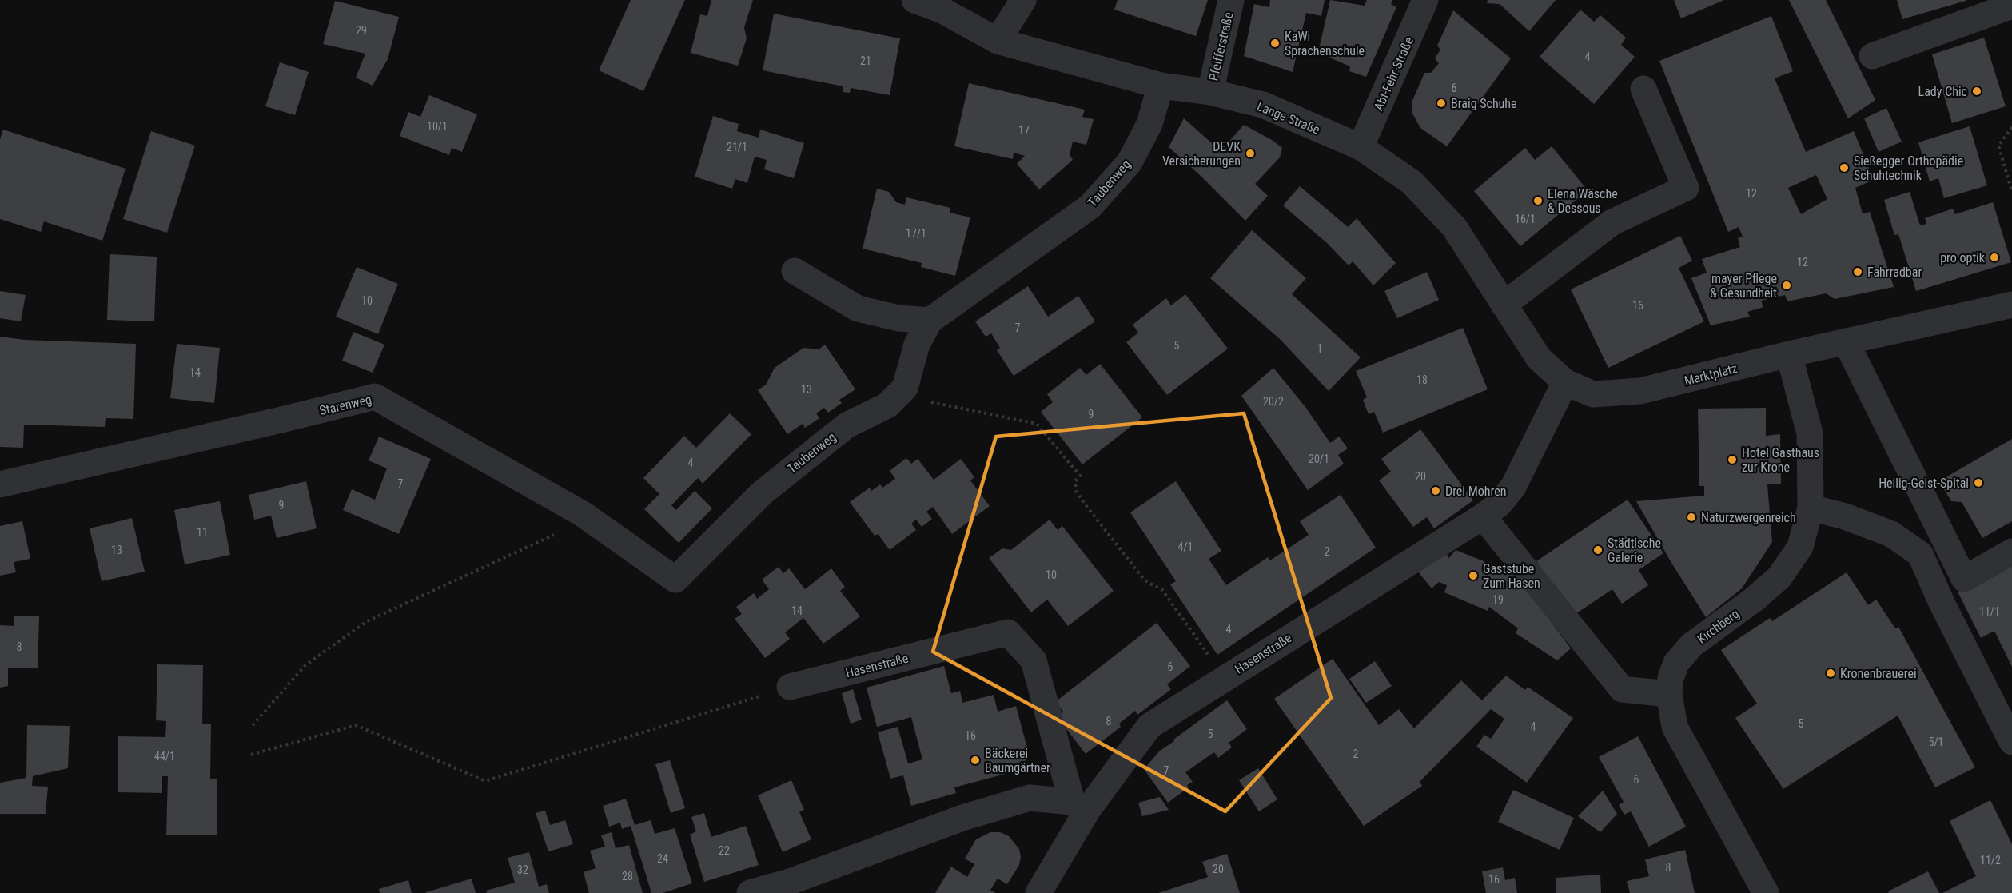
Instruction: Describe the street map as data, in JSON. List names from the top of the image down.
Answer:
{
  "streets": {
    "street": [
      "Pfeifferstraße",
      "Abt-Fehr-Straße",
      "Lange Straße",
      "Taubenweg",
      "Marktplatz",
      "Starenweg",
      "Kirchberg",
      "Hasenstraße"
    ]
  },
  "crossings": [
    ["Pfeifferstraße", "Lange Straße"],
    ["Abt-Fehr-Straße", "Lange Straße"],
    ["Lange Straße", "Taubenweg"],
    ["Lange Straße", "Marktplatz"],
    ["Taubenweg", "Starenweg"],
    ["Marktplatz", "Kirchberg"]
  ],
  "places": [
    "KaWi Sprachenschule",
    "Lady Chic",
    "Braig Schuhe",
    "DEVK Versicherungen",
    "Sießegger Orthopädie Schuhtechnik",
    "Elena Wäsche & Dessous",
    "pro optik",
    "Fahrradbar",
    "mayer Pflege & Gesundheit",
    "Hotel Gasthaus zur Krone",
    "Heilig-Geist-Spital",
    "Drei Mohren",
    "Naturzwergenreich",
    "Städtische Galerie",
    "Gaststube Zum Hasen",
    "Kronenbrauerei",
    "Bäckerei Baumgärtner"
  ],
  "house_numbers": [
    "29",
    "4",
    "21",
    "6",
    "10/1",
    "17",
    "21/1",
    "12",
    "16/1",
    "17/1",
    "12",
    "10",
    "16",
    "7",
    "5",
    "1",
    "14",
    "18",
    "13",
    "20/2",
    "9",
    "20/1",
    "4",
    "20",
    "7",
    "9",
    "11",
    "4/1",
    "13",
    "2",
    "10",
    "19",
    "14",
    "11/1",
    "4",
    "8",
    "6",
    "8",
    "5",
    "4",
    "5",
    "16",
    "5/1",
    "2",
    "44/1",
    "7",
    "6",
    "22",
    "24",
    "11/2",
    "8",
    "20",
    "32",
    "28",
    "16"
  ]
}
